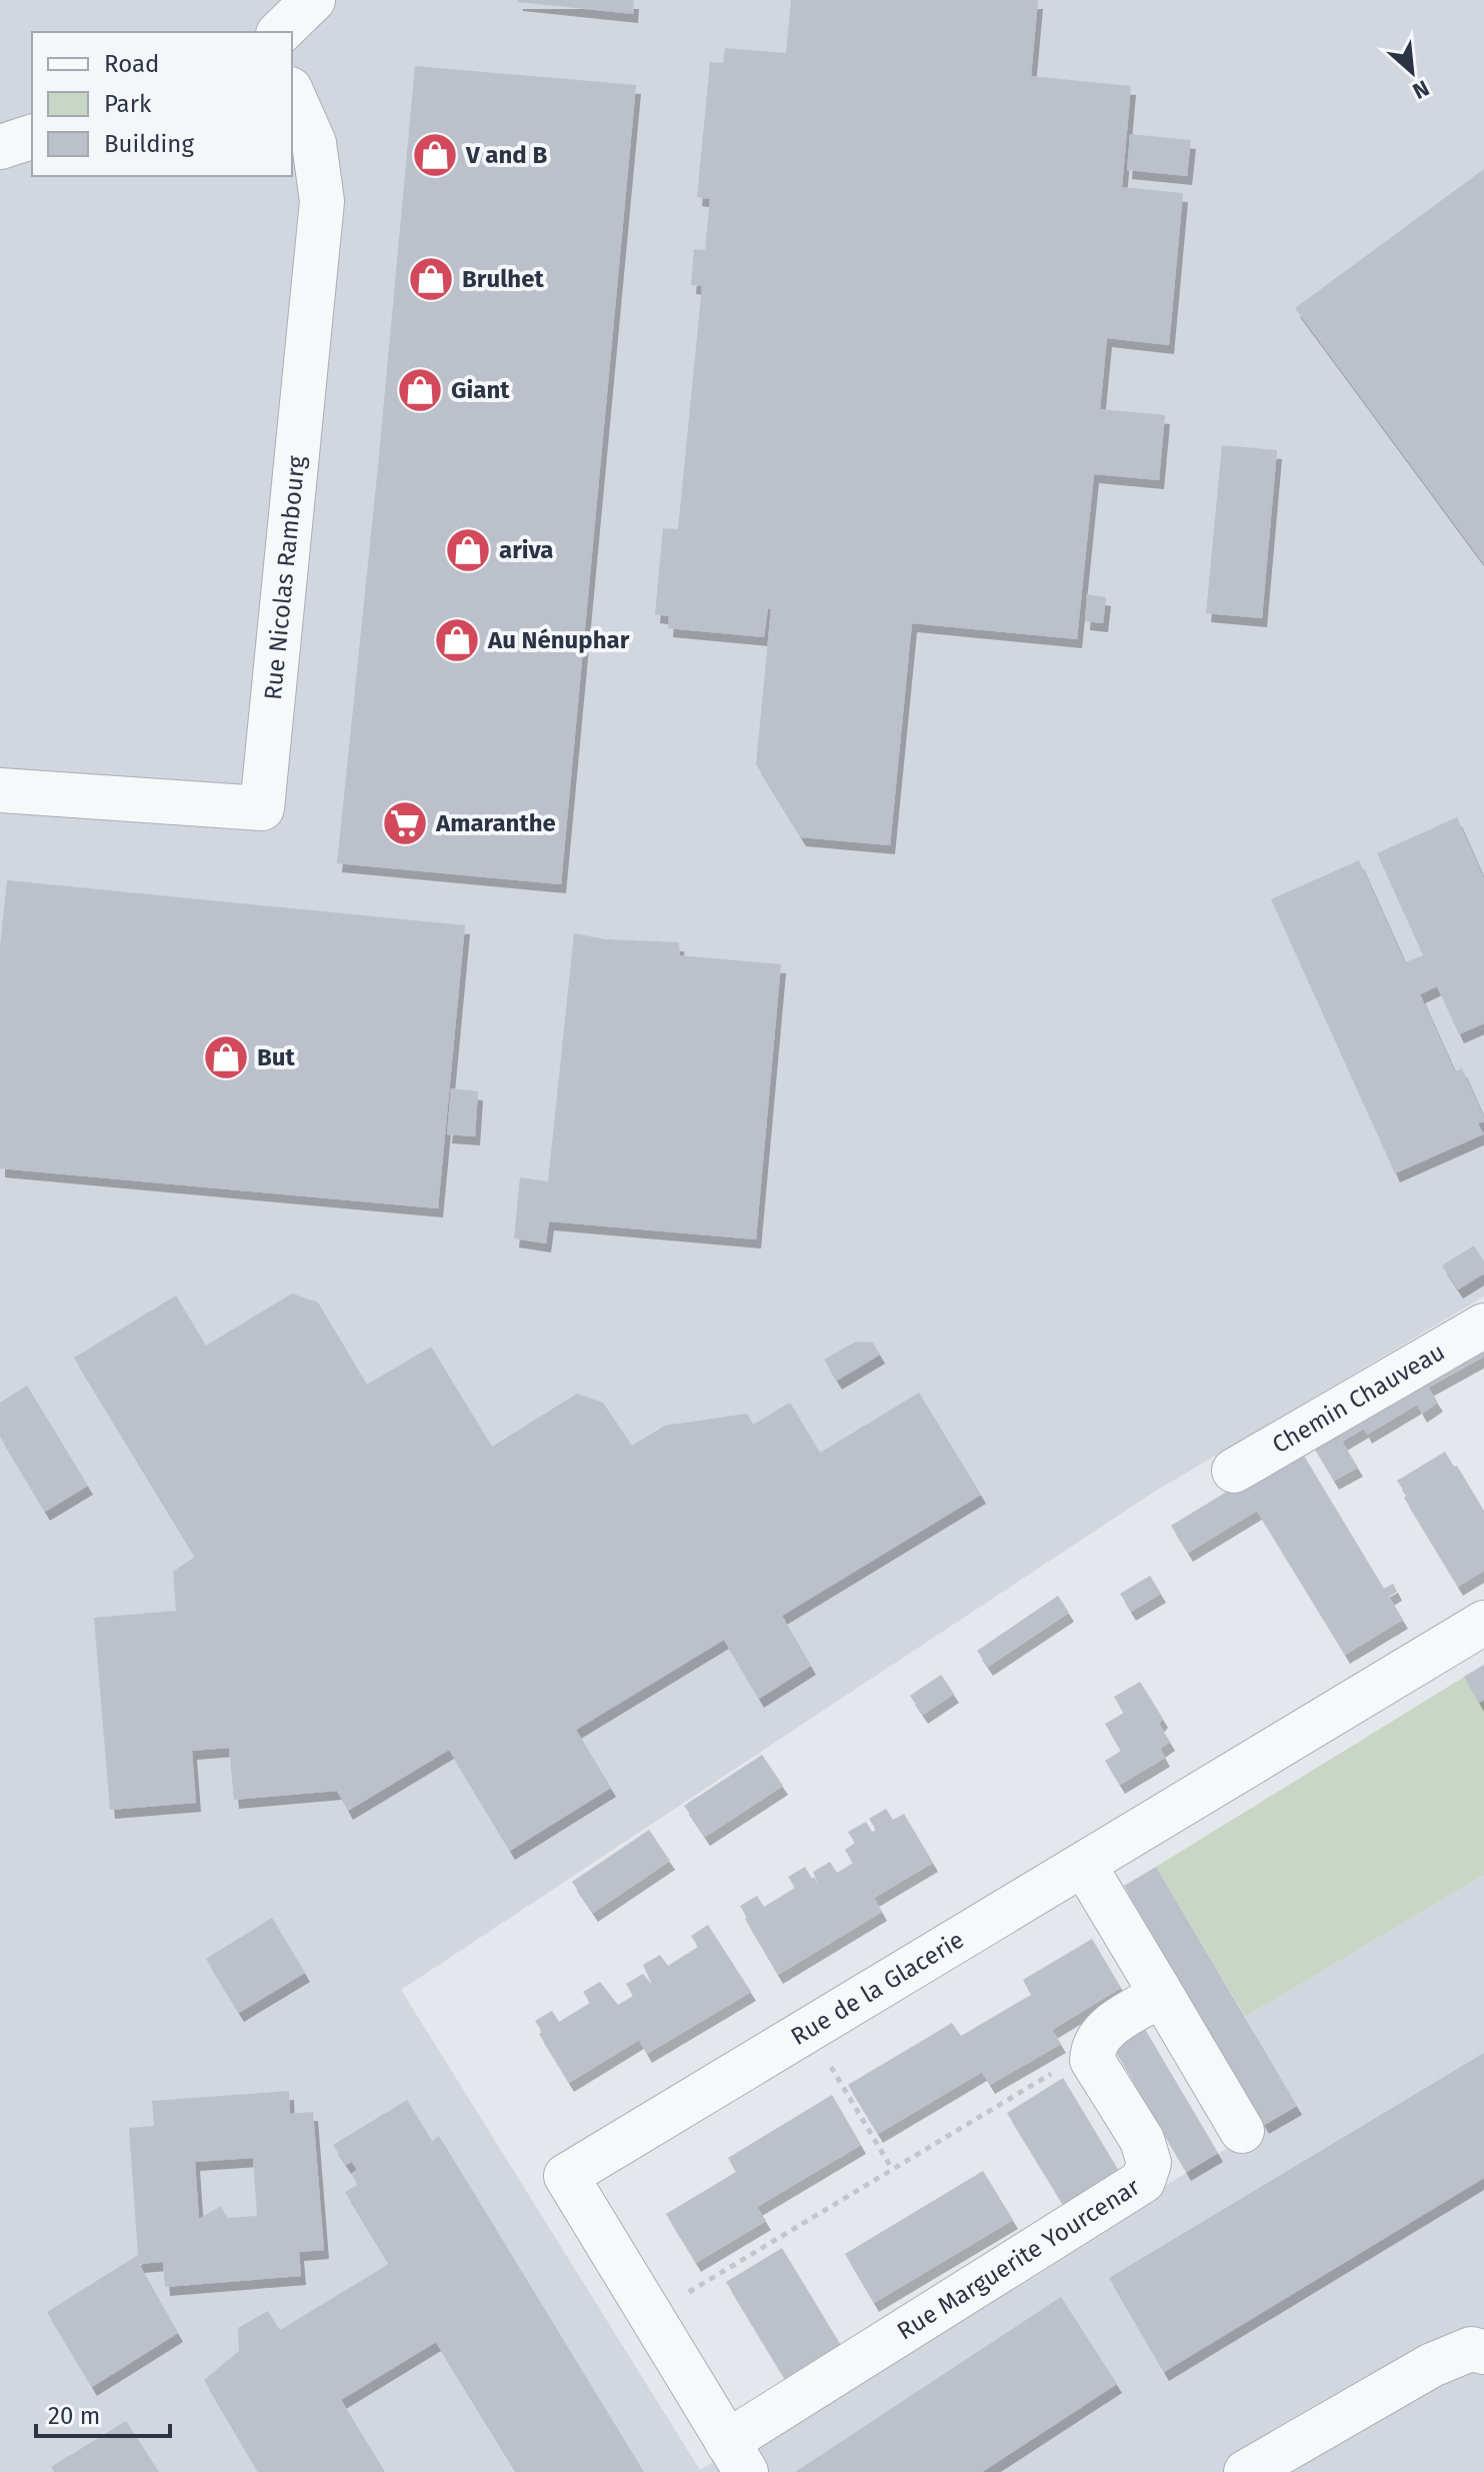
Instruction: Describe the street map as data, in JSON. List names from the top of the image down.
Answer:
{
  "streets": {
    "street": [
      "Rue Nicolas Rambourg",
      "Chemin Chauveau",
      "Rue de la Glacerie",
      "Rue Marguerite Yourcenar"
    ]
  },
  "crossings": [
    ["Rue de la Glacerie", "Rue Marguerite Yourcenar"]
  ],
  "places": {
    "shop": [
      "V and B",
      "Brulhet",
      "Giant",
      "ariva",
      "Au Nénuphar",
      "But"
    ],
    "supermarket": ["Amaranthe"]
  },
  "legend": ["Road", "Park", "Building"],
  "scale_bar": "20 m",
  "north": "bottom right"
}
